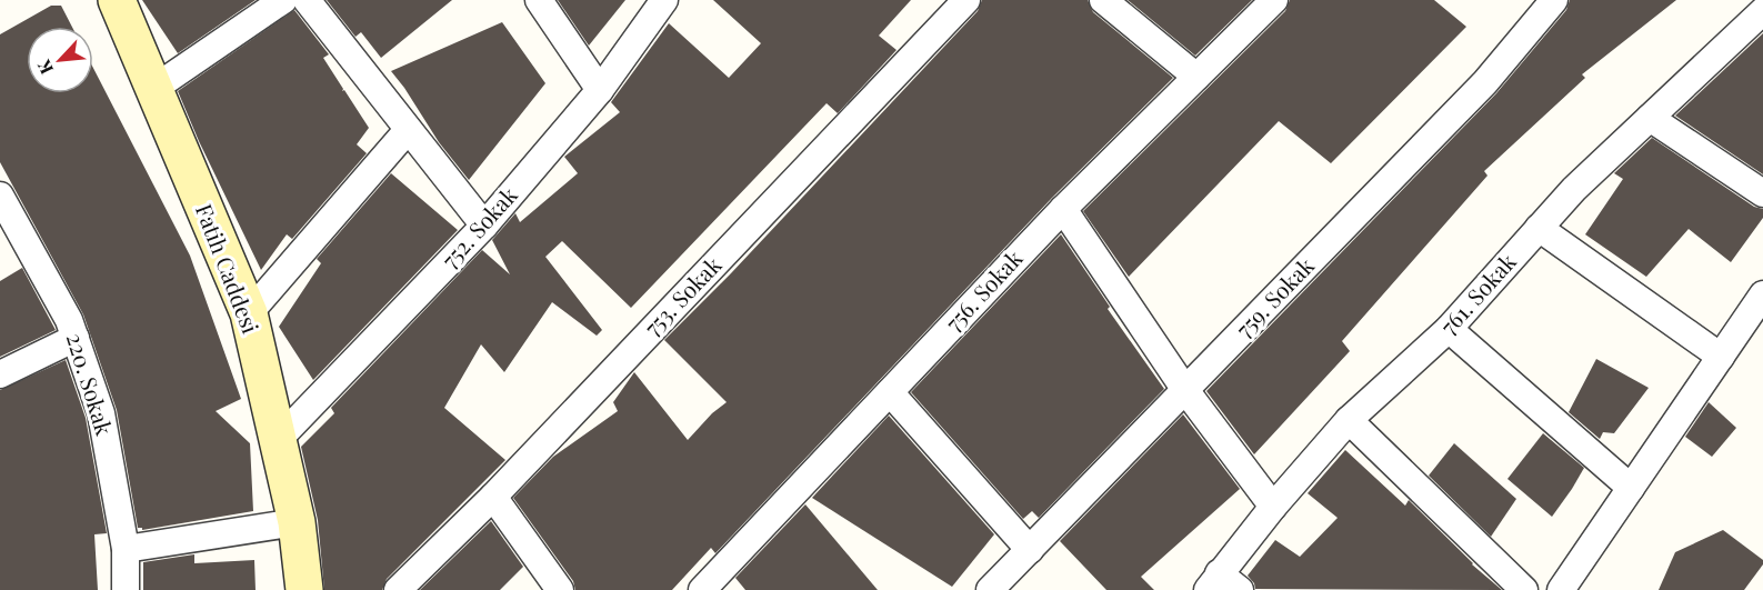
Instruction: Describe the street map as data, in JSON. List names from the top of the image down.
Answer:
{
  "streets": {
    "main road": ["Fatih Caddesi"],
    "street": [
      "752. Sokak",
      "756. Sokak",
      "761. Sokak",
      "753. Sokak",
      "759. Sokak",
      "220. Sokak"
    ]
  },
  "crossings": [
    ["752. Sokak", "Fatih Caddesi"]
  ],
  "north": "bottom left"
}
